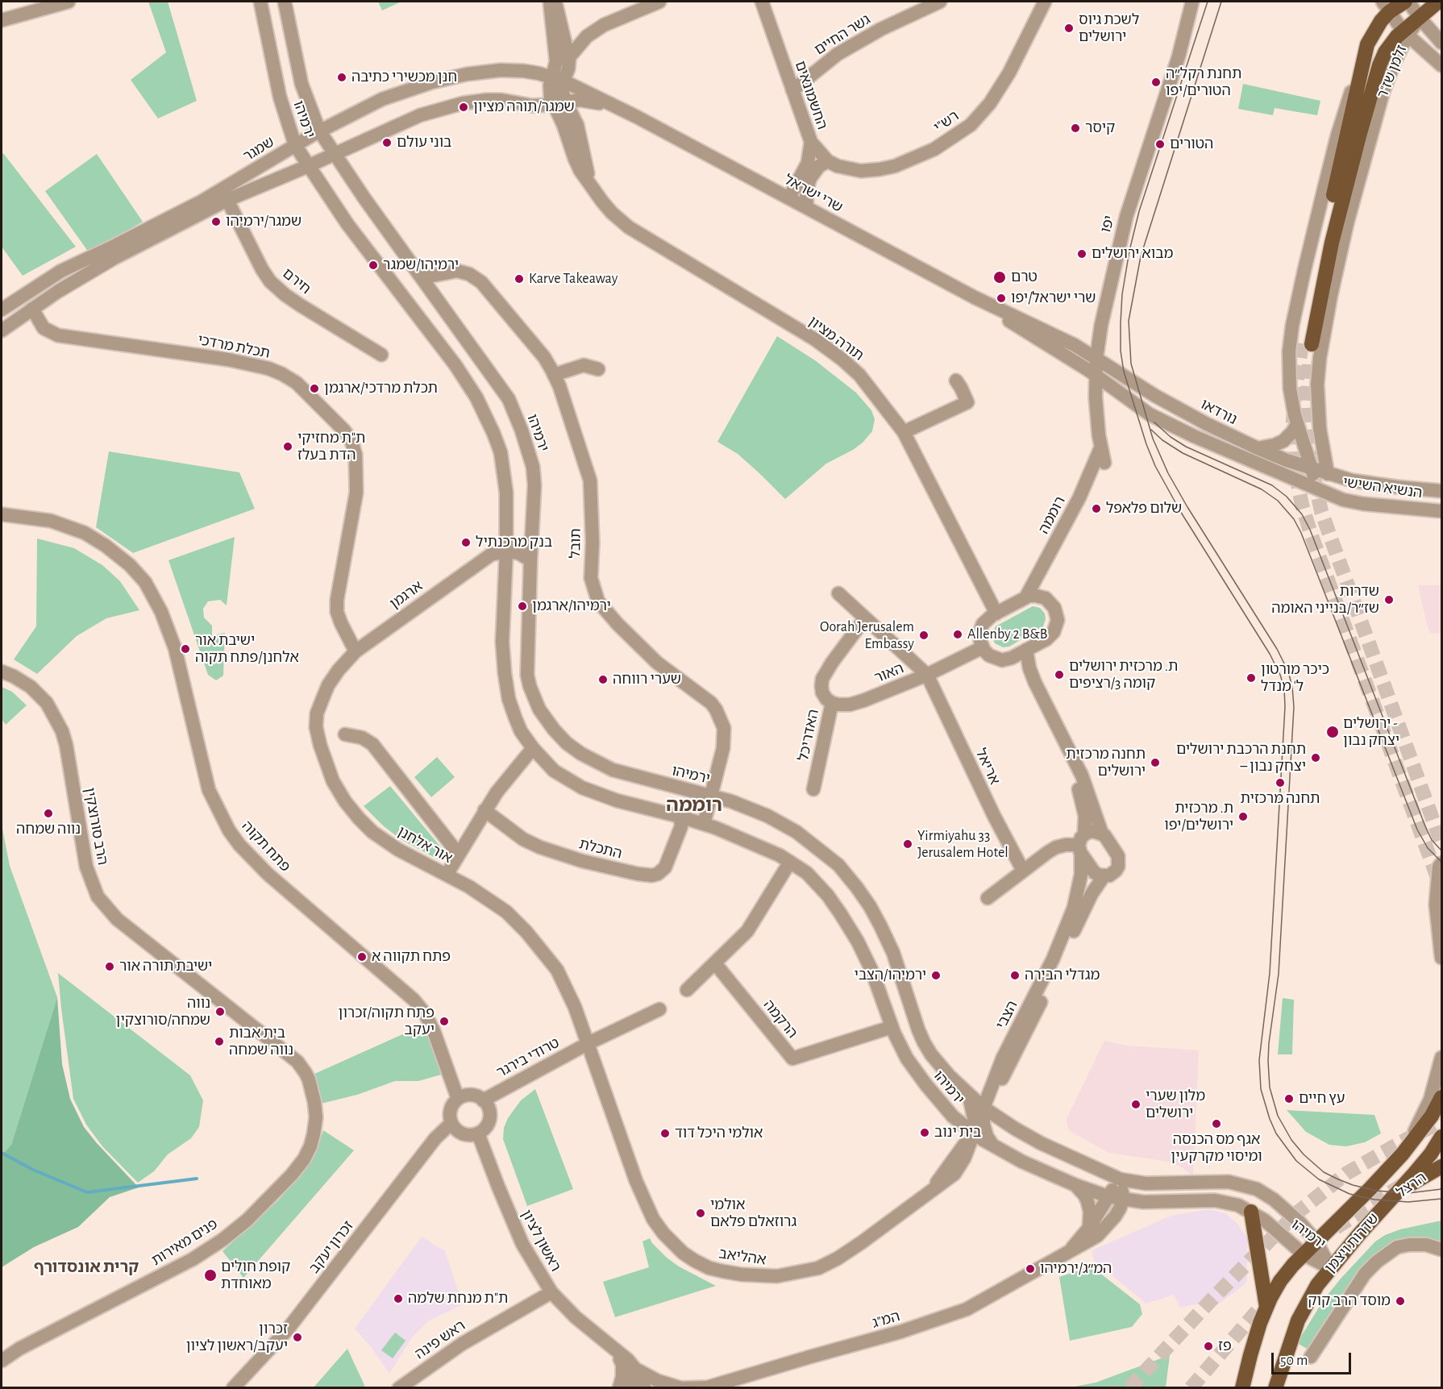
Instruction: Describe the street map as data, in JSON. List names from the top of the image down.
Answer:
{
  "streets": {
    "main road": ["זלמן שז\"ר", "הרצל", "שדרות ויצמן"],
    "street": [
      "גשר החיים",
      "החשמונאים",
      "ירמיהו",
      "רש\"י",
      "שמגר",
      "שרי ישראל",
      "יפו",
      "חירם",
      "תורה מציון",
      "תכלת מרדכי",
      "נורדאו",
      "הנשיא השישי",
      "רוממה",
      "תובל",
      "ארגמן",
      "האור",
      "האדריכל",
      "אריאל",
      "הרב סורוצקין",
      "אור אלחנן",
      "פתח תקוה",
      "התכלת",
      "הצבי",
      "הרקמה",
      "טרודי בירגר",
      "ראשון לציון",
      "פנים מאירות",
      "זכרון יעקב",
      "אהליאב",
      "המ\"ג",
      "ראש פינה"
    ]
  },
  "crossings": [
    ["גשר החיים", "החשמונאים"],
    ["זלמן שז\"ר", "נורדאו"],
    ["זלמן שז\"ר", "הנשיא השישי"],
    ["החשמונאים", "רש\"י"],
    ["החשמונאים", "שרי ישראל"],
    ["ירמיהו", "שמגר"],
    ["ירמיהו", "תובל"],
    ["ירמיהו", "ארגמן"],
    ["ירמיהו", "התכלת"],
    ["ירמיהו", "הצבי"],
    ["ירמיהו", "הרקמה"],
    ["ירמיהו", "שדרות ויצמן"],
    ["ירמיהו", "אהליאב"],
    ["ירמיהו", "המ\"ג"],
    ["שמגר", "שרי ישראל"],
    ["שרי ישראל", "יפו"],
    ["שרי ישראל", "תורה מציון"],
    ["שרי ישראל", "נורדאו"],
    ["יפו", "נורדאו"],
    ["יפו", "רוממה"],
    ["תורה מציון", "רוממה"],
    ["תורה מציון", "האור"],
    ["תורה מציון", "הצבי"],
    ["תכלת מרדכי", "ארגמן"],
    ["תכלת מרדכי", "אור אלחנן"],
    ["נורדאו", "הנשיא השישי"],
    ["רוממה", "האור"],
    ["רוממה", "הצבי"],
    ["ארגמן", "אור אלחנן"],
    ["האור", "האדריכל"],
    ["האור", "אריאל"],
    ["האור", "הצבי"],
    ["הרב סורוצקין", "פנים מאירות"],
    ["אור אלחנן", "טרודי בירגר"],
    ["אור אלחנן", "אהליאב"],
    ["פתח תקוה", "טרודי בירגר"],
    ["פתח תקוה", "ראשון לציון"],
    ["פתח תקוה", "זכרון יעקב"],
    ["הצבי", "אהליאב"],
    ["טרודי בירגר", "ראשון לציון"],
    ["טרודי בירגר", "זכרון יעקב"],
    ["טרודי בירגר", "אהליאב"],
    ["הרצל", "שדרות ויצמן"],
    ["ראשון לציון", "זכרון יעקב"],
    ["ראשון לציון", "המ\"ג"],
    ["ראשון לציון", "ראש פינה"]
  ],
  "districts": ["רוממה", "קרית אונסדורף"],
  "places": [
    "לשכת גיוס ירושלים",
    "חנן מכשירי כתיבה",
    "תחנת רקל״ה הטורים/יפו",
    "שמגר/תורה מציון",
    "קיסר",
    "בוני עולם",
    "הטורים",
    "שמגר/ירמיהו",
    "מבוא ירושלים",
    "ירמיהו/שמגר",
    "טרם",
    "Karve Takeaway",
    "שרי ישראל/יפו",
    "תכלת מרדכי/ארגמן",
    "ת\"ת מחזיקי הדת בעלז",
    "שלום פלאפל",
    "בנק מרכנתיל",
    "שדרות שז״ר/בנייני האומה",
    "ירמיהו/ארגמן",
    "Allenby 2 B&B",
    "Oorah Jerusalem Embassy",
    "ישיבת אור אלחנן/פתח תקוה",
    "ת. מרכזית ירושלים קומה 3/רציפים",
    "כיכר מורטון ל' מנדל",
    "שערי רווחה",
    "ירושלים - יצחק נבון",
    "תחנת הרכבת ירושלים – יצחק נבון",
    "תחנה מרכזית ירושלים",
    "תחנה מרכזית",
    "נווה שמחה",
    "ת. מרכזית ירושלים/יפו",
    "Yirmiyahu 33 Jerusalem Hotel",
    "פתח תקווה א",
    "ישיבת תורה אור",
    "ירמיהו/הצבי",
    "מגדלי הבירה",
    "נווה שמחה/סורוצקין",
    "פתח תקוה/זכרון יעקב",
    "בית אבות נווה שמחה",
    "עץ חיים",
    "מלון שערי ירושלים",
    "אגף מס הכנסה ומיסוי מקרקעין",
    "בית ינוב",
    "אולמי היכל דוד",
    "אולמי גרוזאלם פלאם",
    "המ״ג/ירמיהו",
    "קופת חולים מאוחדת",
    "ת\"ת מנחת שלמה",
    "מוסד הרב קוק",
    "זכרון יעקב/ראשון לציון",
    "פז"
  ],
  "scale_bar": "50 m"
}
